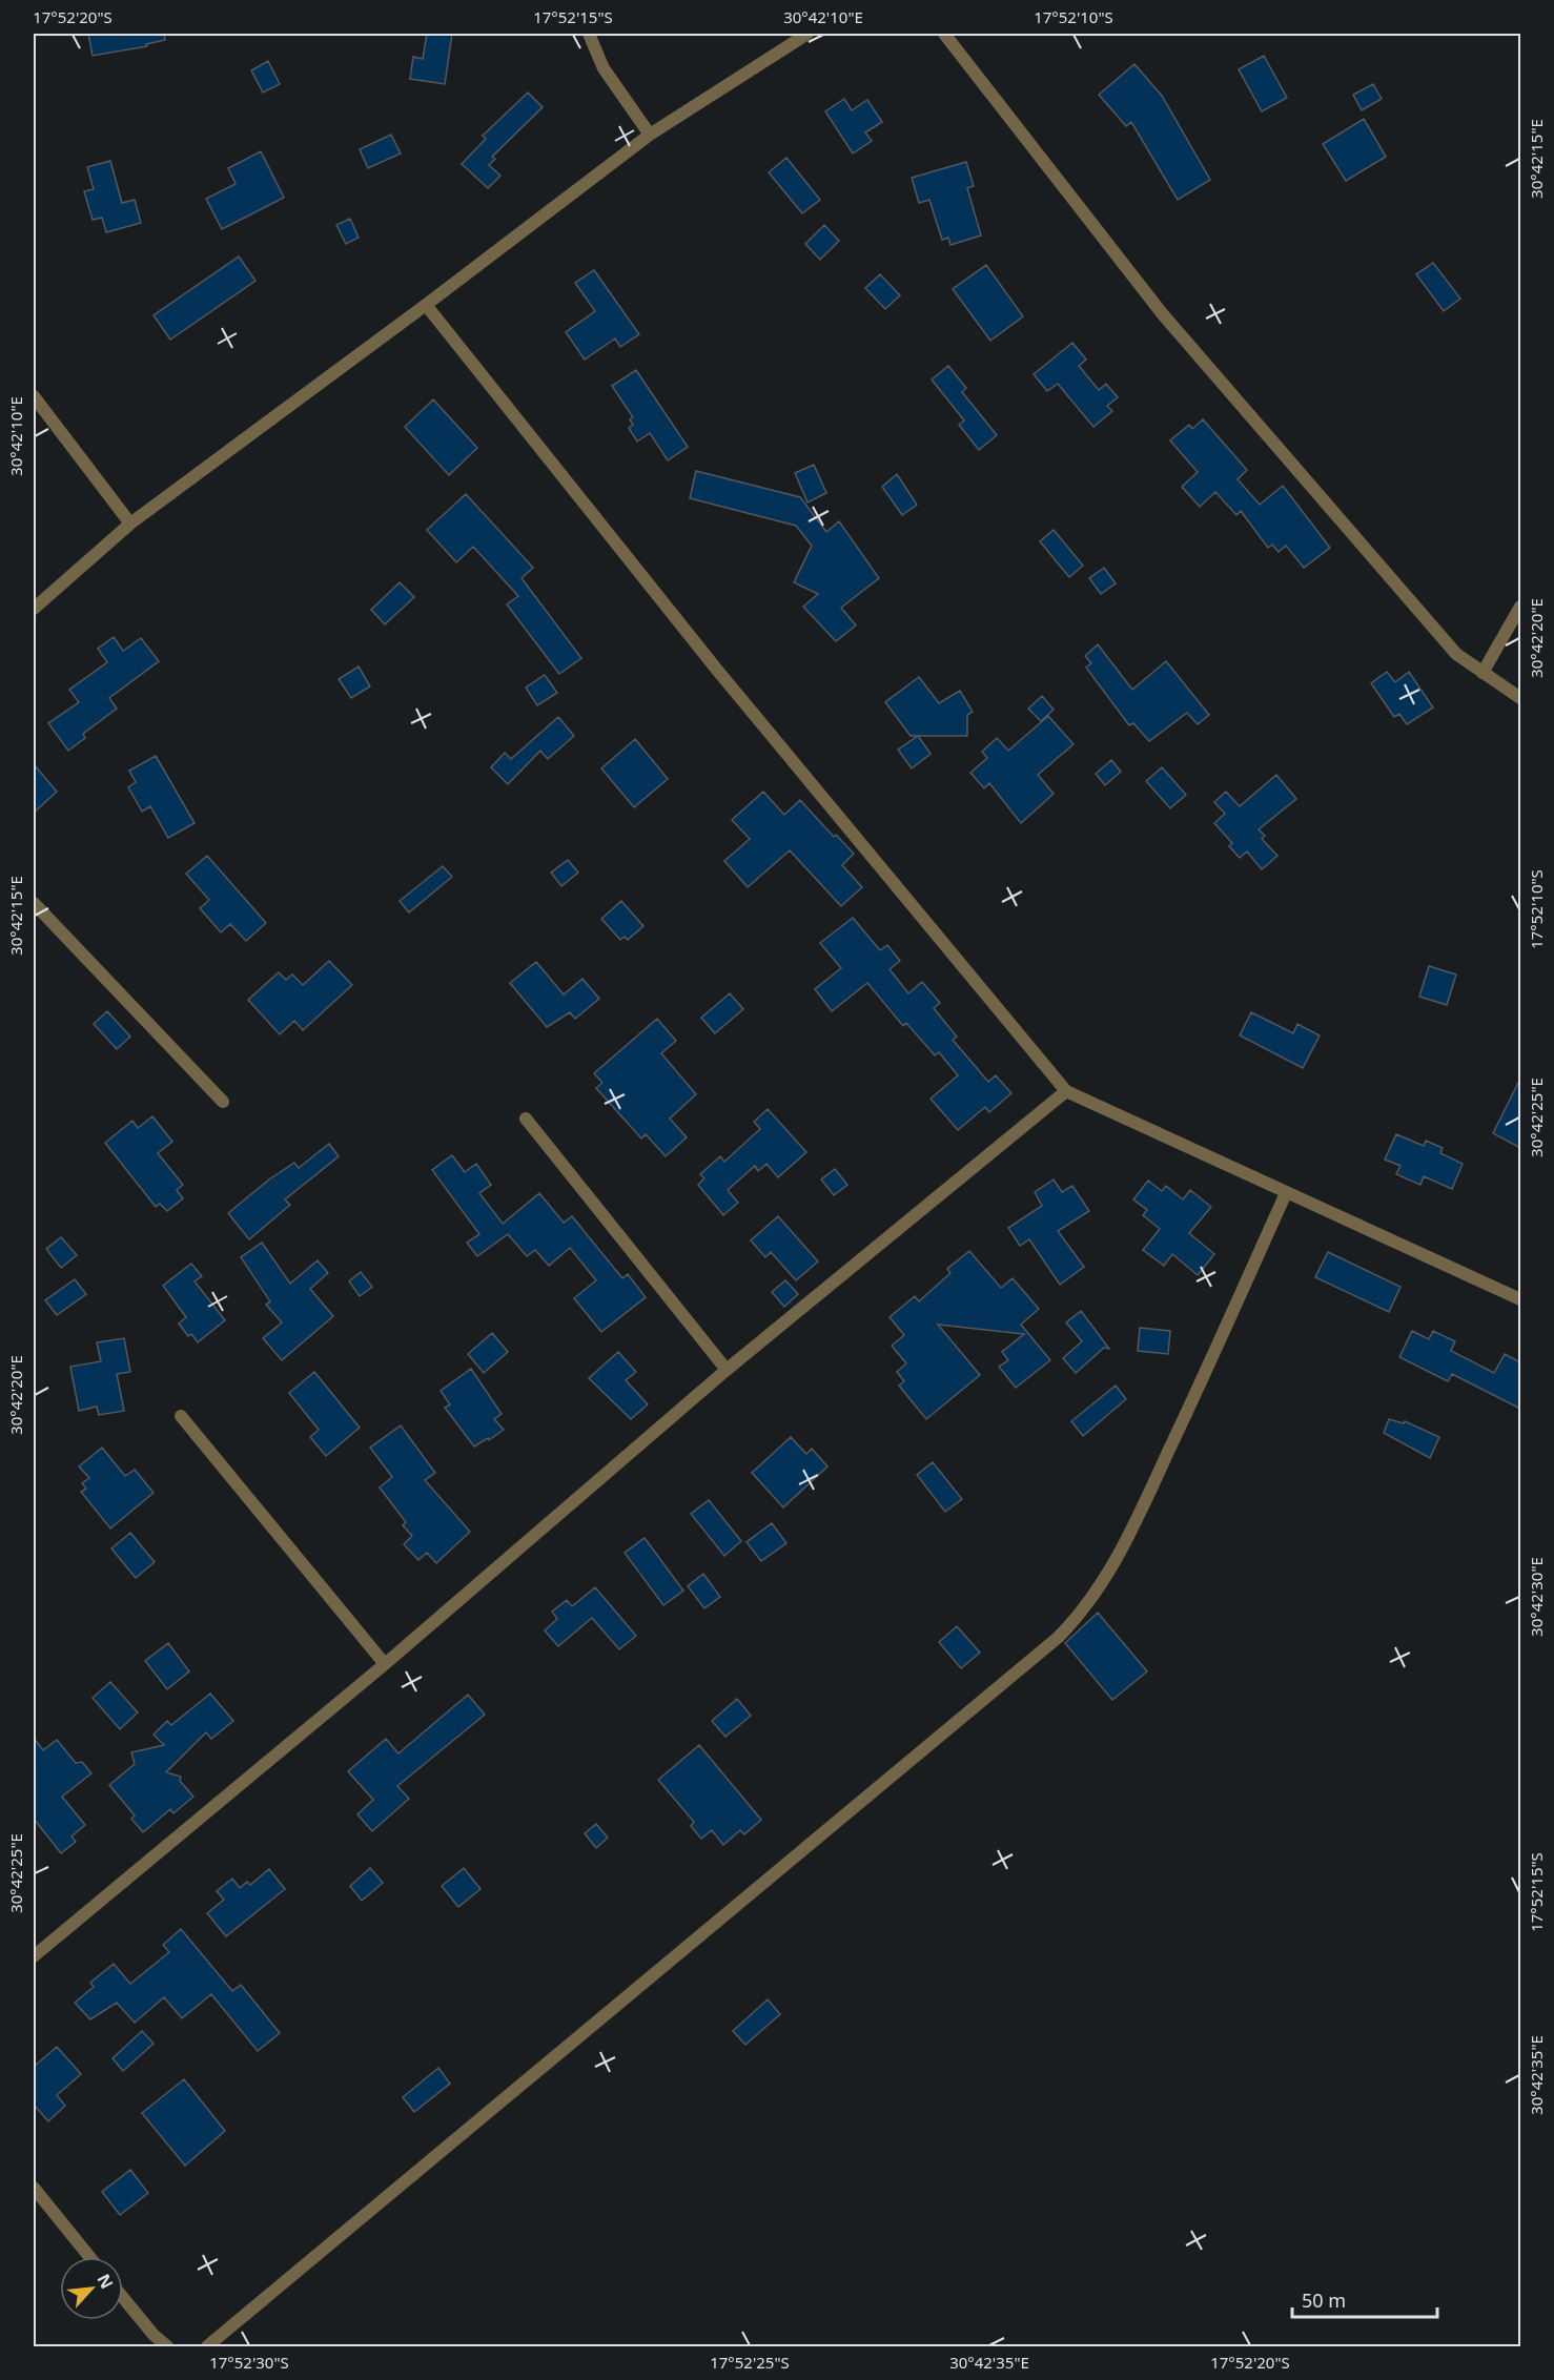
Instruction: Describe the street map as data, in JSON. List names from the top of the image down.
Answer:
{
  "scale_bar": "50 m",
  "north": "top right",
  "coordinates": [
    "17°52'20\"S",
    "17°52'15\"S",
    "30°42'10\"E",
    "17°52'10\"S",
    "30°42'15\"E",
    "30°42'20\"E",
    "30°42'25\"E",
    "30°42'30\"E",
    "30°42'35\"E",
    "17°52'30\"S",
    "17°52'25\"S"
  ]
}
